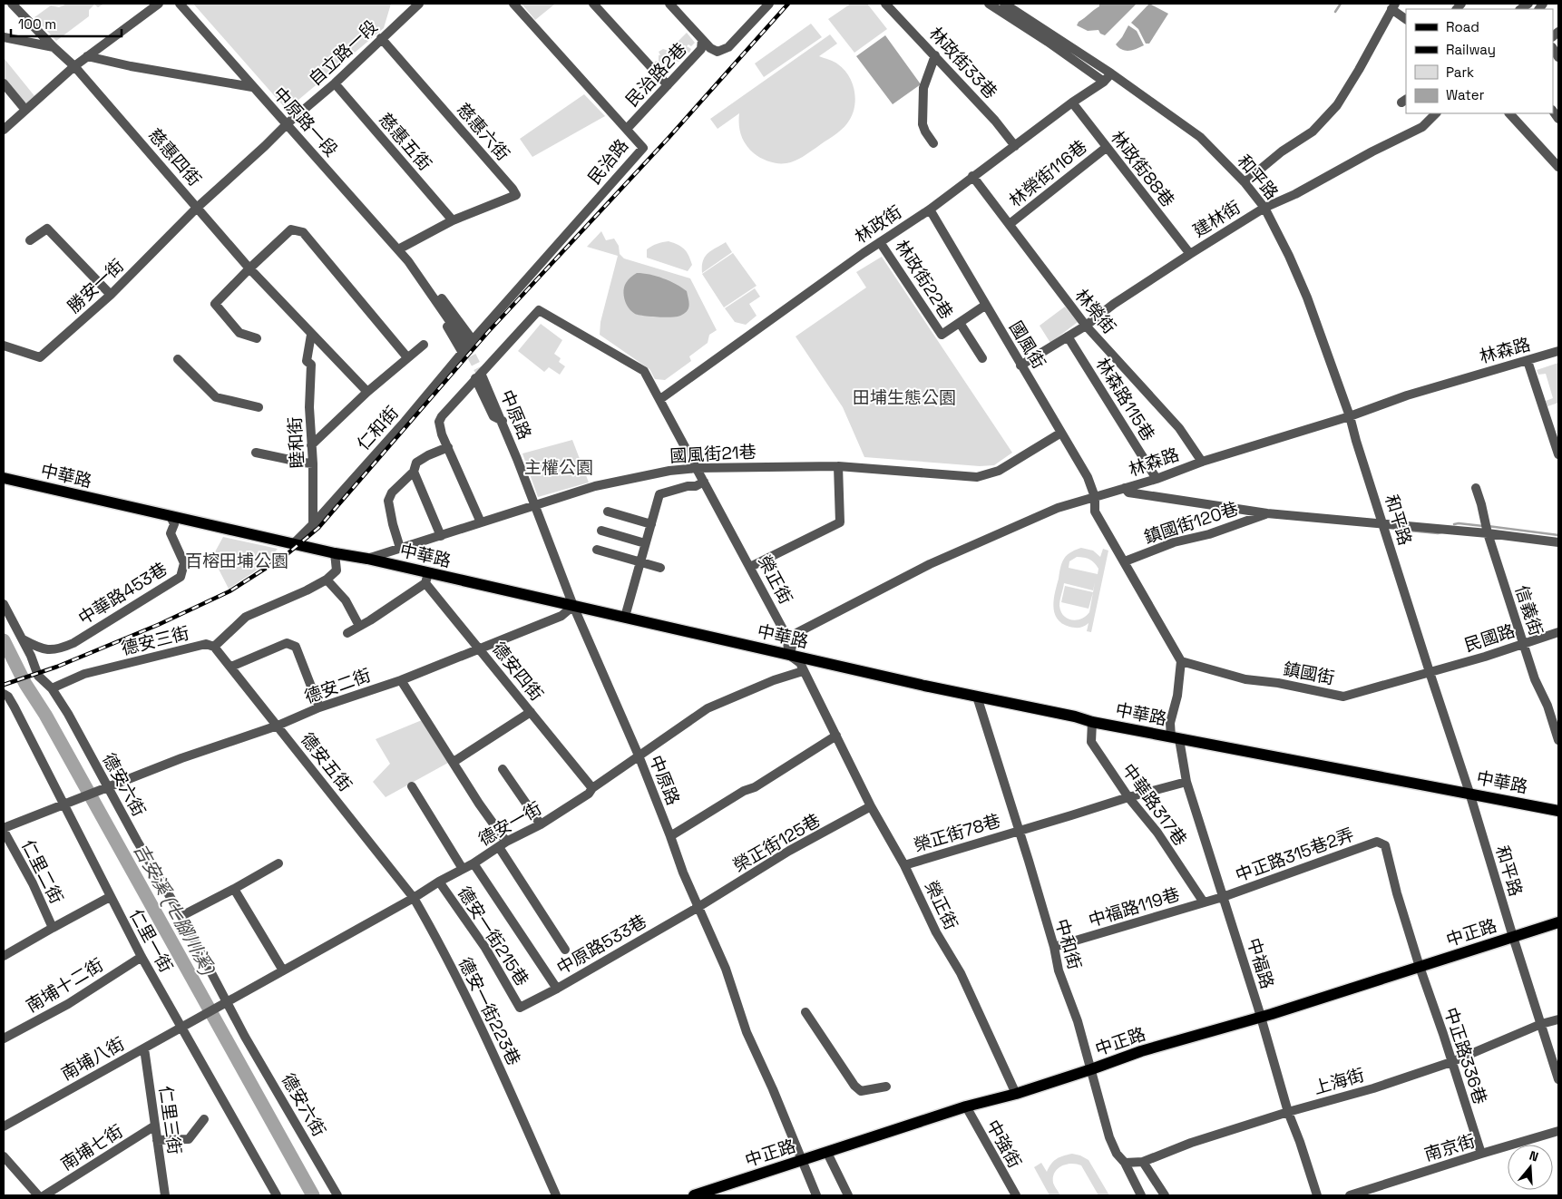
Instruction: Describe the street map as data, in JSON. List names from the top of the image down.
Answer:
{
  "streets": {
    "main road": ["中華路", "中正路"],
    "street": [
      "自立路一段",
      "林政街33巷",
      "民治路2巷",
      "中原路一段",
      "慈惠六街",
      "慈惠五街",
      "慈惠四街",
      "民治路",
      "林政街88巷",
      "林榮街116巷",
      "和平路",
      "建林街",
      "林政街",
      "林政街22巷",
      "勝安一街",
      "林榮街",
      "國風街",
      "林森路",
      "林森路115巷",
      "中原路",
      "仁和街",
      "睦和街",
      "國風街21巷",
      "鎮國街120巷",
      "榮正街",
      "中華路453巷",
      "信義街",
      "民國路",
      "德安三街",
      "德安四街",
      "鎮國街",
      "德安二街",
      "德安五街",
      "德安六街",
      "中華路317巷",
      "德安一街",
      "榮正街78巷",
      "榮正街125巷",
      "中正路315巷2弄",
      "仁里二街",
      "中福路119巷",
      "德安一街215巷",
      "仁里一街",
      "中原路533巷",
      "中和街",
      "中福路",
      "南埔十二街",
      "德安一街223巷",
      "中正路336巷",
      "南埔八街",
      "上海街",
      "仁里三街",
      "中強街",
      "南埔七街",
      "南京街"
    ]
  },
  "crossings": [
    ["自立路一段", "中原路一段"],
    ["自立路一段", "慈惠六街"],
    ["自立路一段", "慈惠五街"],
    ["自立路一段", "慈惠四街"],
    ["自立路一段", "勝安一街"],
    ["林政街33巷", "林政街"],
    ["民治路2巷", "民治路"],
    ["中原路一段", "民治路"],
    ["中原路一段", "仁和街"],
    ["慈惠六街", "慈惠五街"],
    ["慈惠四街", "勝安一街"],
    ["慈惠四街", "睦和街"],
    ["民治路", "仁和街"],
    ["林政街88巷", "林榮街116巷"],
    ["林政街88巷", "建林街"],
    ["林政街88巷", "林政街"],
    ["林榮街116巷", "林榮街"],
    ["和平路", "建林街"],
    ["和平路", "林政街"],
    ["和平路", "林森路"],
    ["和平路", "中華路"],
    ["和平路", "民國路"],
    ["和平路", "鎮國街"],
    ["和平路", "中正路"],
    ["和平路", "上海街"],
    ["建林街", "林榮街"],
    ["建林街", "國風街"],
    ["建林街", "林森路115巷"],
    ["林政街", "林政街22巷"],
    ["林政街", "林榮街"],
    ["林政街", "國風街"],
    ["林政街", "榮正街"],
    ["林榮街", "林森路"],
    ["國風街", "林森路"],
    ["國風街", "國風街21巷"],
    ["林森路", "林森路115巷"],
    ["林森路", "中華路"],
    ["林森路", "榮正街"],
    ["中原路", "國風街21巷"],
    ["中原路", "中華路"],
    ["中原路", "榮正街"],
    ["中原路", "德安二街"],
    ["中原路", "德安一街"],
    ["中原路", "榮正街125巷"],
    ["中原路", "中正路"],
    ["中原路", "中原路533巷"],
    ["仁和街", "睦和街"],
    ["國風街21巷", "中華路"],
    ["國風街21巷", "榮正街"],
    ["中華路", "榮正街"],
    ["中華路", "中華路453巷"],
    ["中華路", "德安四街"],
    ["中華路", "德安二街"],
    ["中華路", "中華路317巷"],
    ["中華路", "中和街"],
    ["中華路", "中福路"],
    ["榮正街", "德安一街"],
    ["榮正街", "榮正街78巷"],
    ["榮正街", "榮正街125巷"],
    ["榮正街", "中正路"],
    ["中華路453巷", "德安六街"],
    ["信義街", "民國路"],
    ["民國路", "鎮國街"],
    ["德安三街", "德安五街"],
    ["德安三街", "德安六街"],
    ["德安四街", "德安二街"],
    ["德安四街", "德安一街"],
    ["德安二街", "德安五街"],
    ["德安二街", "德安六街"],
    ["德安二街", "仁里二街"],
    ["德安二街", "仁里一街"],
    ["德安五街", "德安一街"],
    ["德安五街", "德安一街223巷"],
    ["德安六街", "德安一街"],
    ["中華路317巷", "榮正街78巷"],
    ["中華路317巷", "中福路119巷"],
    ["德安一街", "德安一街215巷"],
    ["德安一街", "德安一街223巷"],
    ["德安一街", "南埔八街"],
    ["榮正街78巷", "中和街"],
    ["榮正街78巷", "中福路"],
    ["榮正街125巷", "中原路533巷"],
    ["中正路315巷2弄", "中福路119巷"],
    ["中正路315巷2弄", "中福路"],
    ["中正路315巷2弄", "中正路336巷"],
    ["中福路119巷", "中和街"],
    ["中福路119巷", "中福路"],
    ["中正路", "中和街"],
    ["中正路", "中福路"],
    ["中正路", "中正路336巷"],
    ["中正路", "中強街"],
    ["德安一街215巷", "中原路533巷"],
    ["仁里一街", "南埔十二街"],
    ["仁里一街", "南埔八街"],
    ["中和街", "上海街"],
    ["中福路", "上海街"],
    ["中正路336巷", "上海街"],
    ["中正路336巷", "南京街"],
    ["南埔八街", "仁里三街"],
    ["仁里三街", "南埔七街"]
  ],
  "water": ["吉安溪 (七腳川溪)"],
  "parks": ["田埔生態公園", "主權公園", "百榕田埔公園"],
  "legend": [
    "Road",
    "Railway",
    "Park",
    "Water"
  ],
  "scale_bar": "100 m",
  "north": "top"
}
